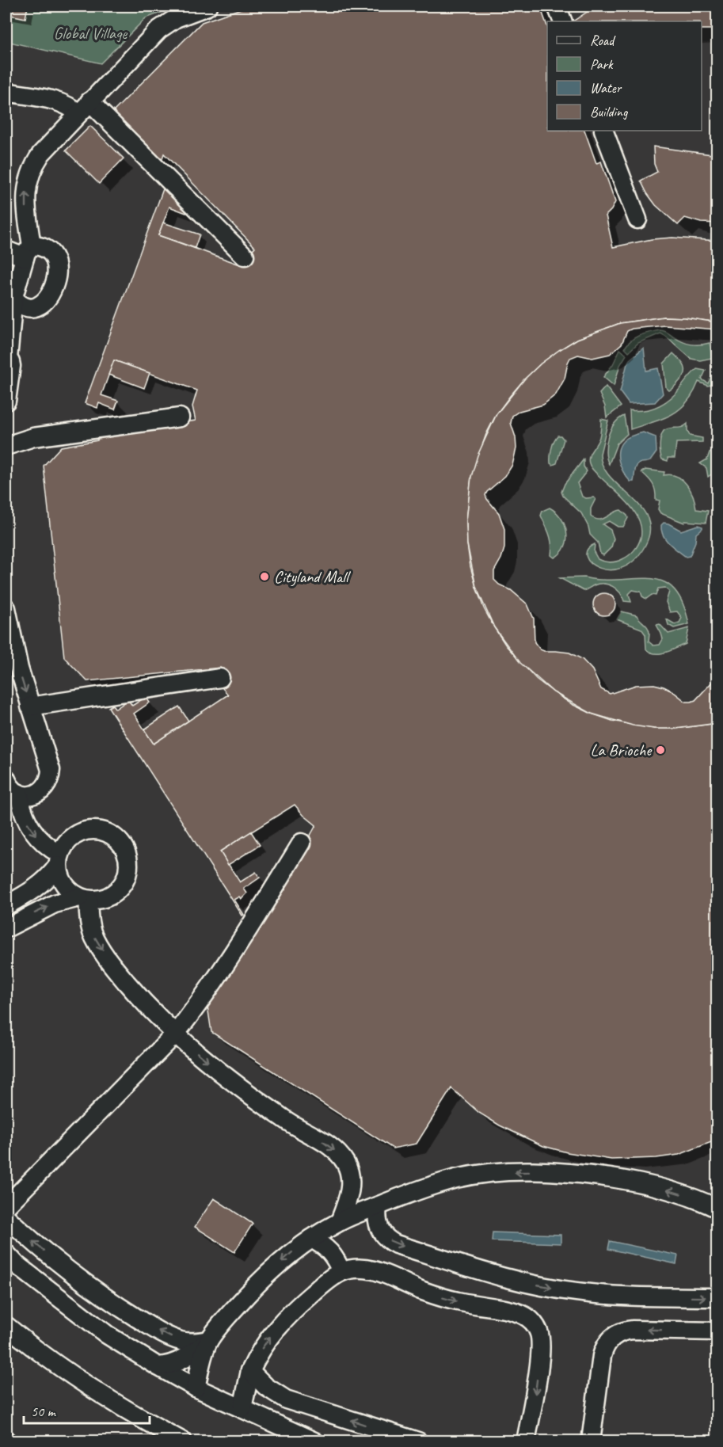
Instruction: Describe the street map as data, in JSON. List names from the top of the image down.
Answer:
{
  "parks": ["Global Village"],
  "places": ["Cityland Mall", "La Brioche"],
  "legend": [
    "Road",
    "Park",
    "Water",
    "Building"
  ],
  "scale_bar": "50 m"
}
